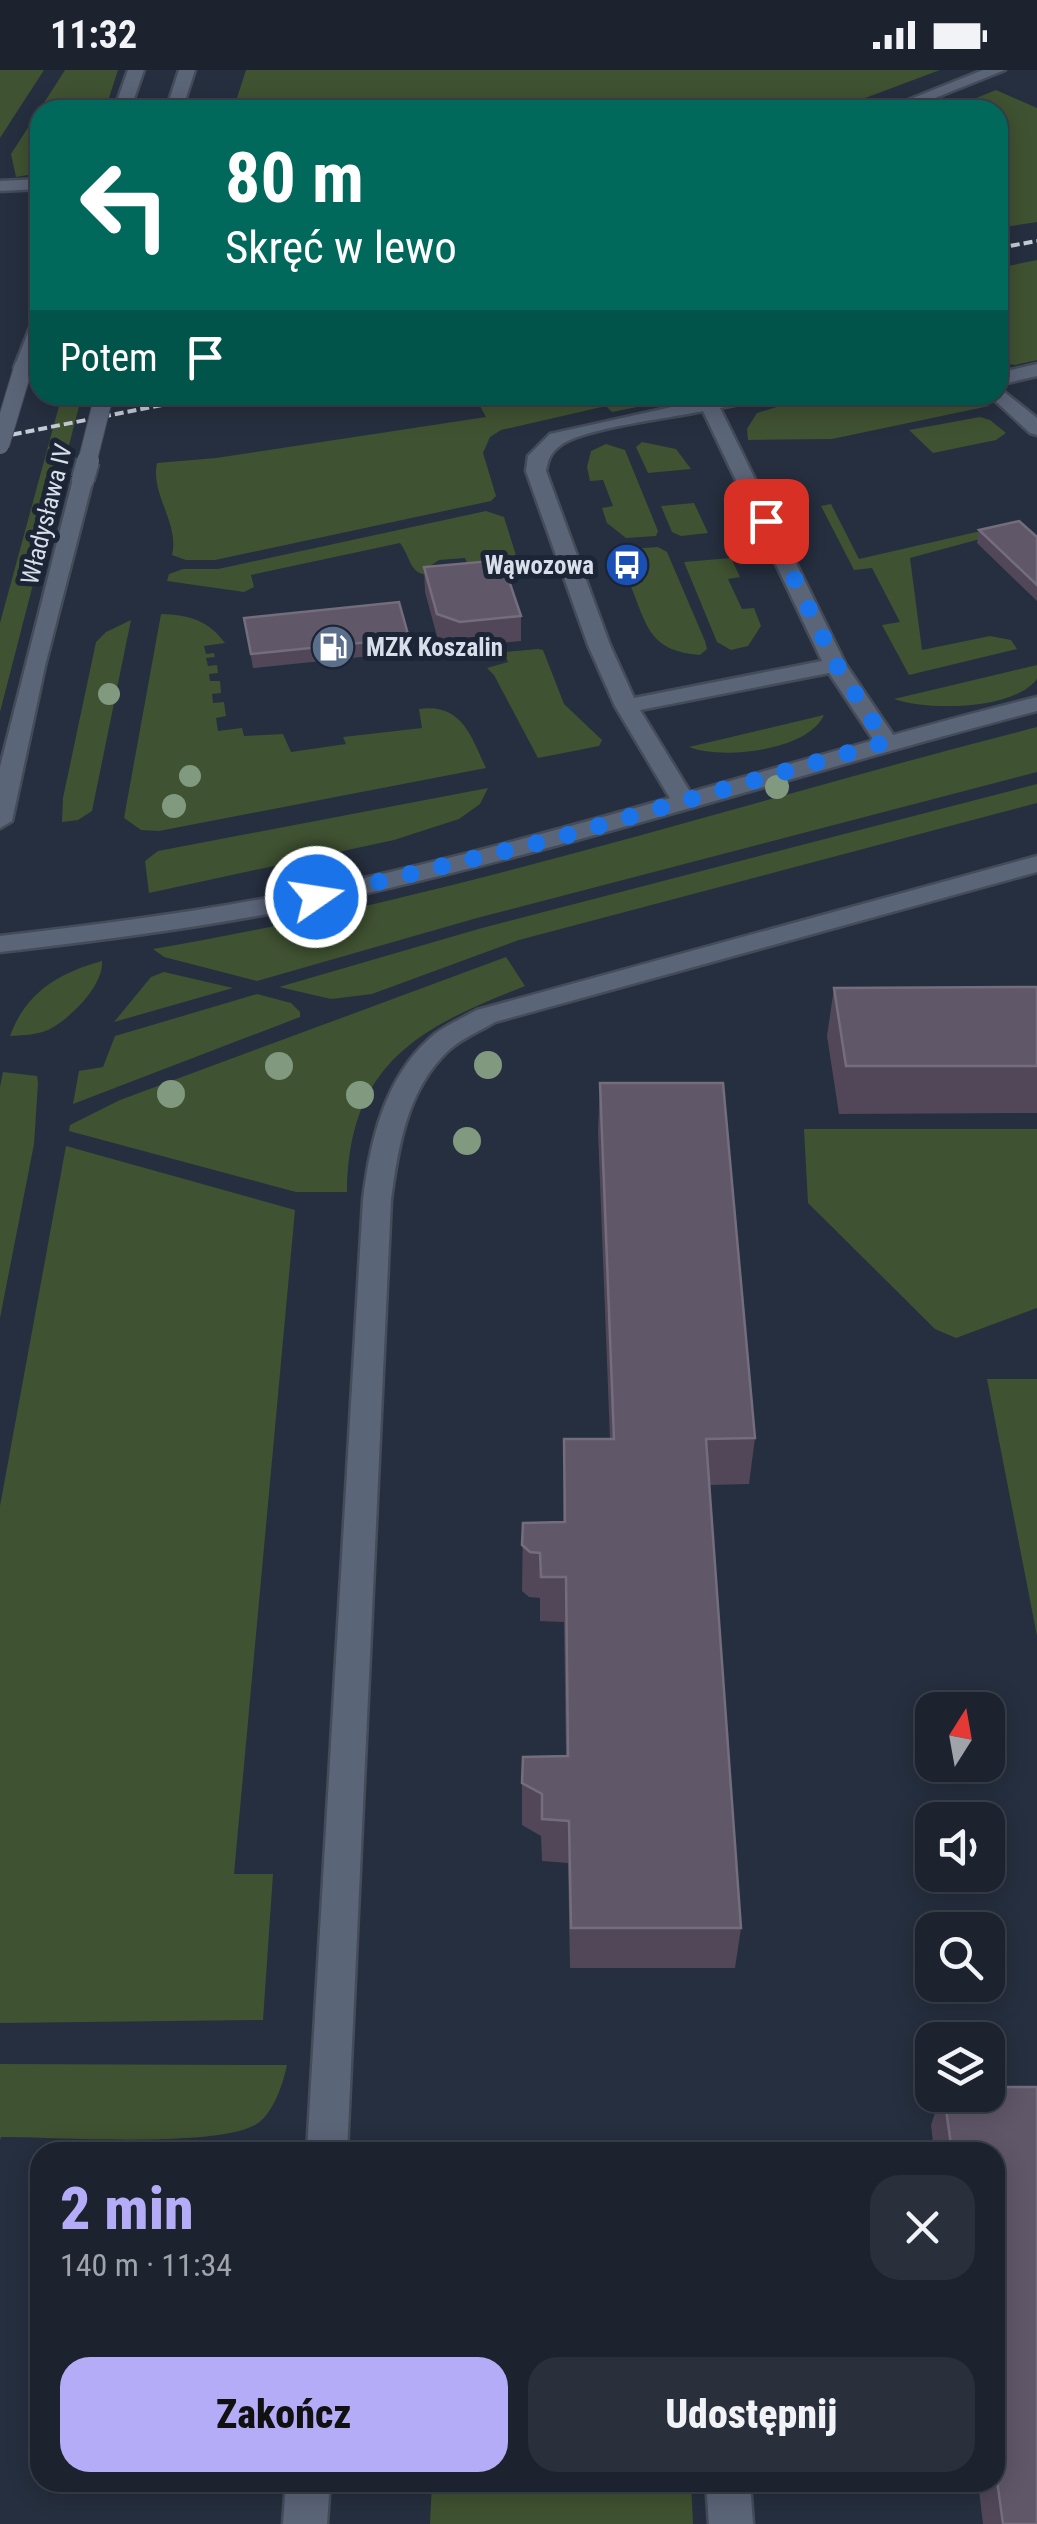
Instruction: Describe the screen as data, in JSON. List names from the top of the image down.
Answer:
{
  "streets": {
    "street": ["Władysława IV"]
  },
  "places": {
    "bus stop": ["Wąwozowa"],
    "fuel station": ["MZK Koszalin"]
  },
  "north": "top",
  "page": {
    "status": "11:32",
    "turn": ["80 m", "Skręć w lewo"],
    "then": "Potem",
    "heading": ["2 min", "140 m · 11:34"],
    "buttons": ["Zakończ", "Udostępnij"]
  }
}
